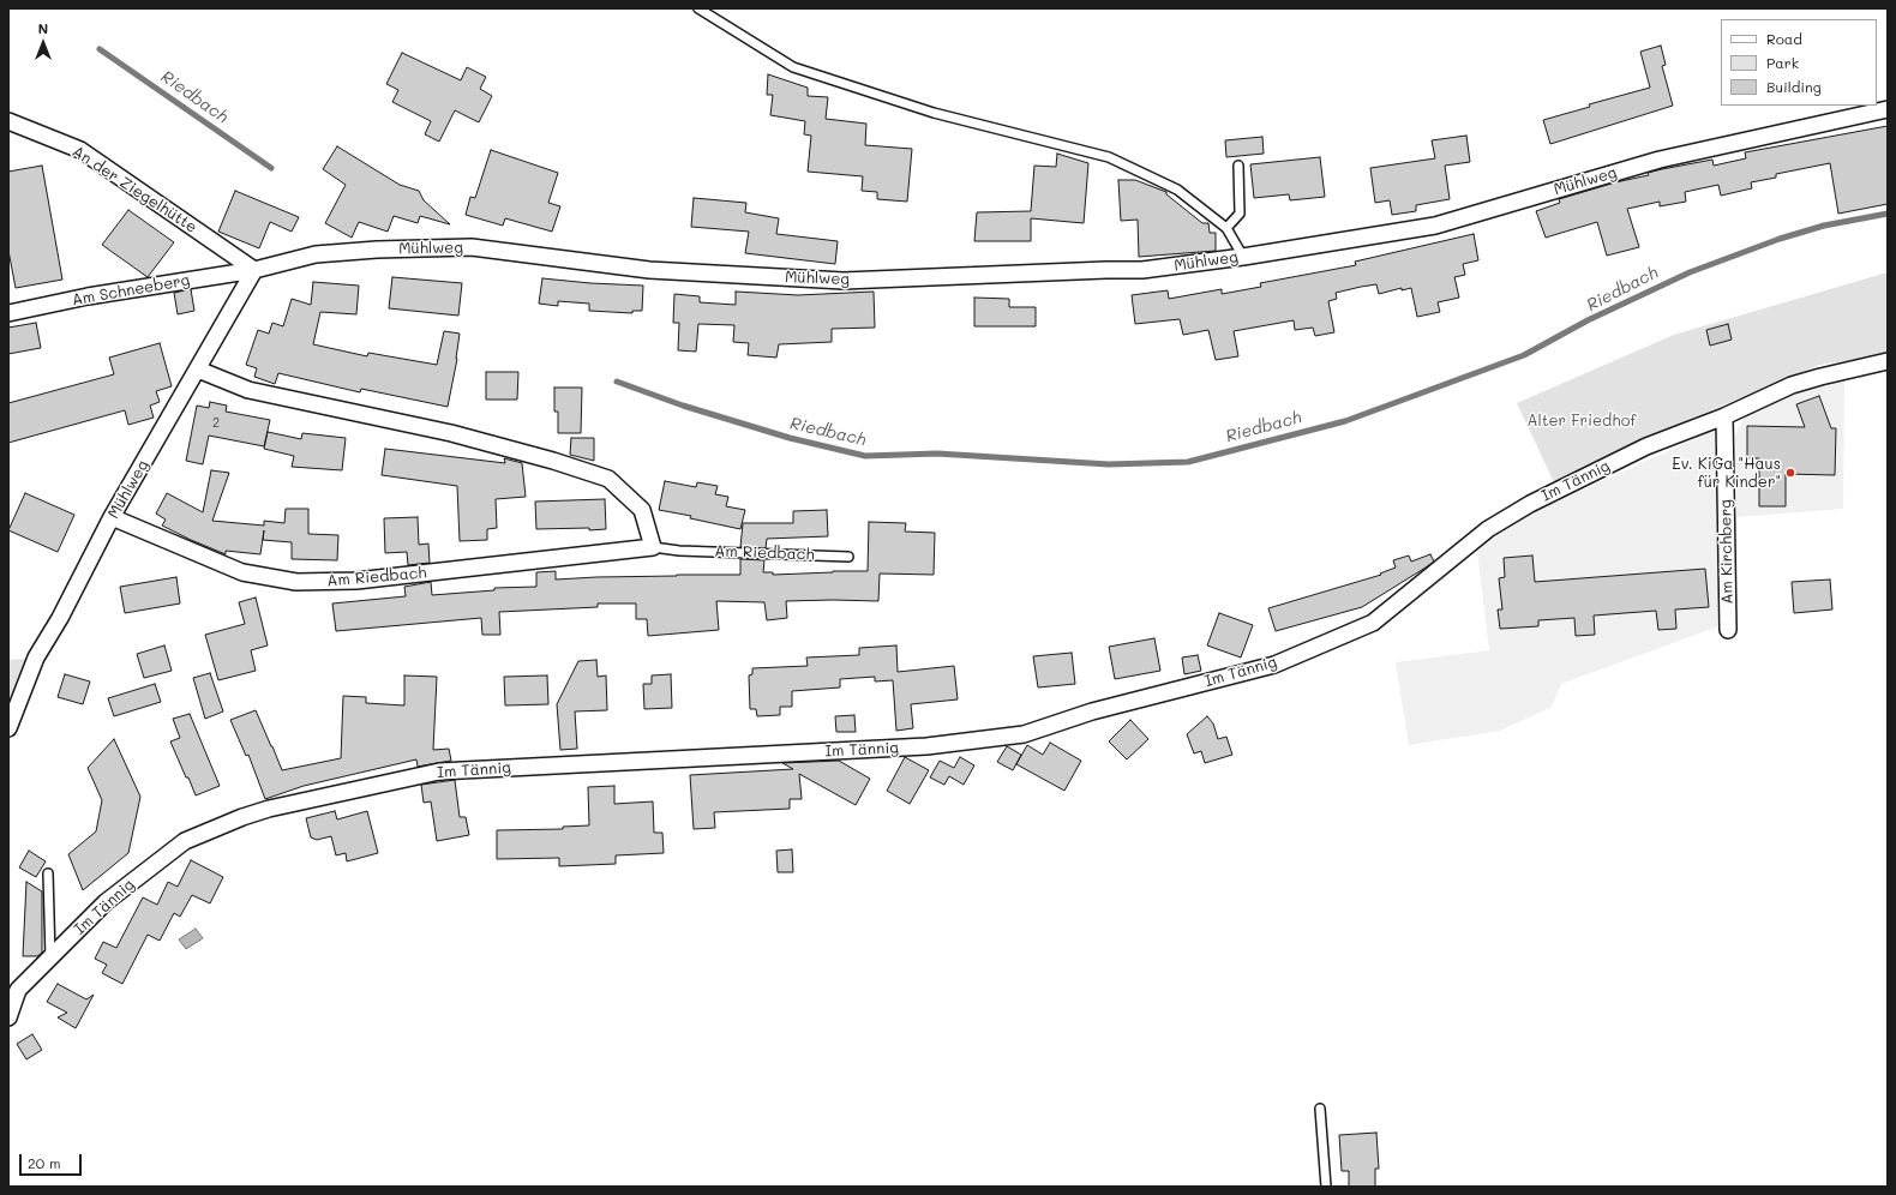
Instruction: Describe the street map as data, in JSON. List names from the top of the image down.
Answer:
{
  "streets": {
    "street": [
      "Mühlweg",
      "An der Ziegelhütte",
      "Am Schneeberg",
      "Im Tännig",
      "Am Kirchberg",
      "Am Riedbach"
    ]
  },
  "crossings": [
    ["Mühlweg", "An der Ziegelhütte"],
    ["Mühlweg", "Am Schneeberg"],
    ["Mühlweg", "Am Riedbach"],
    ["An der Ziegelhütte", "Am Schneeberg"],
    ["Im Tännig", "Am Kirchberg"]
  ],
  "water": ["Riedbach"],
  "parks": ["Alter Friedhof"],
  "places": ["Ev. KiGa \"Haus für Kinder\""],
  "house_numbers": ["2"],
  "legend": ["Road", "Park", "Building"],
  "scale_bar": "20 m",
  "north": "top"
}
